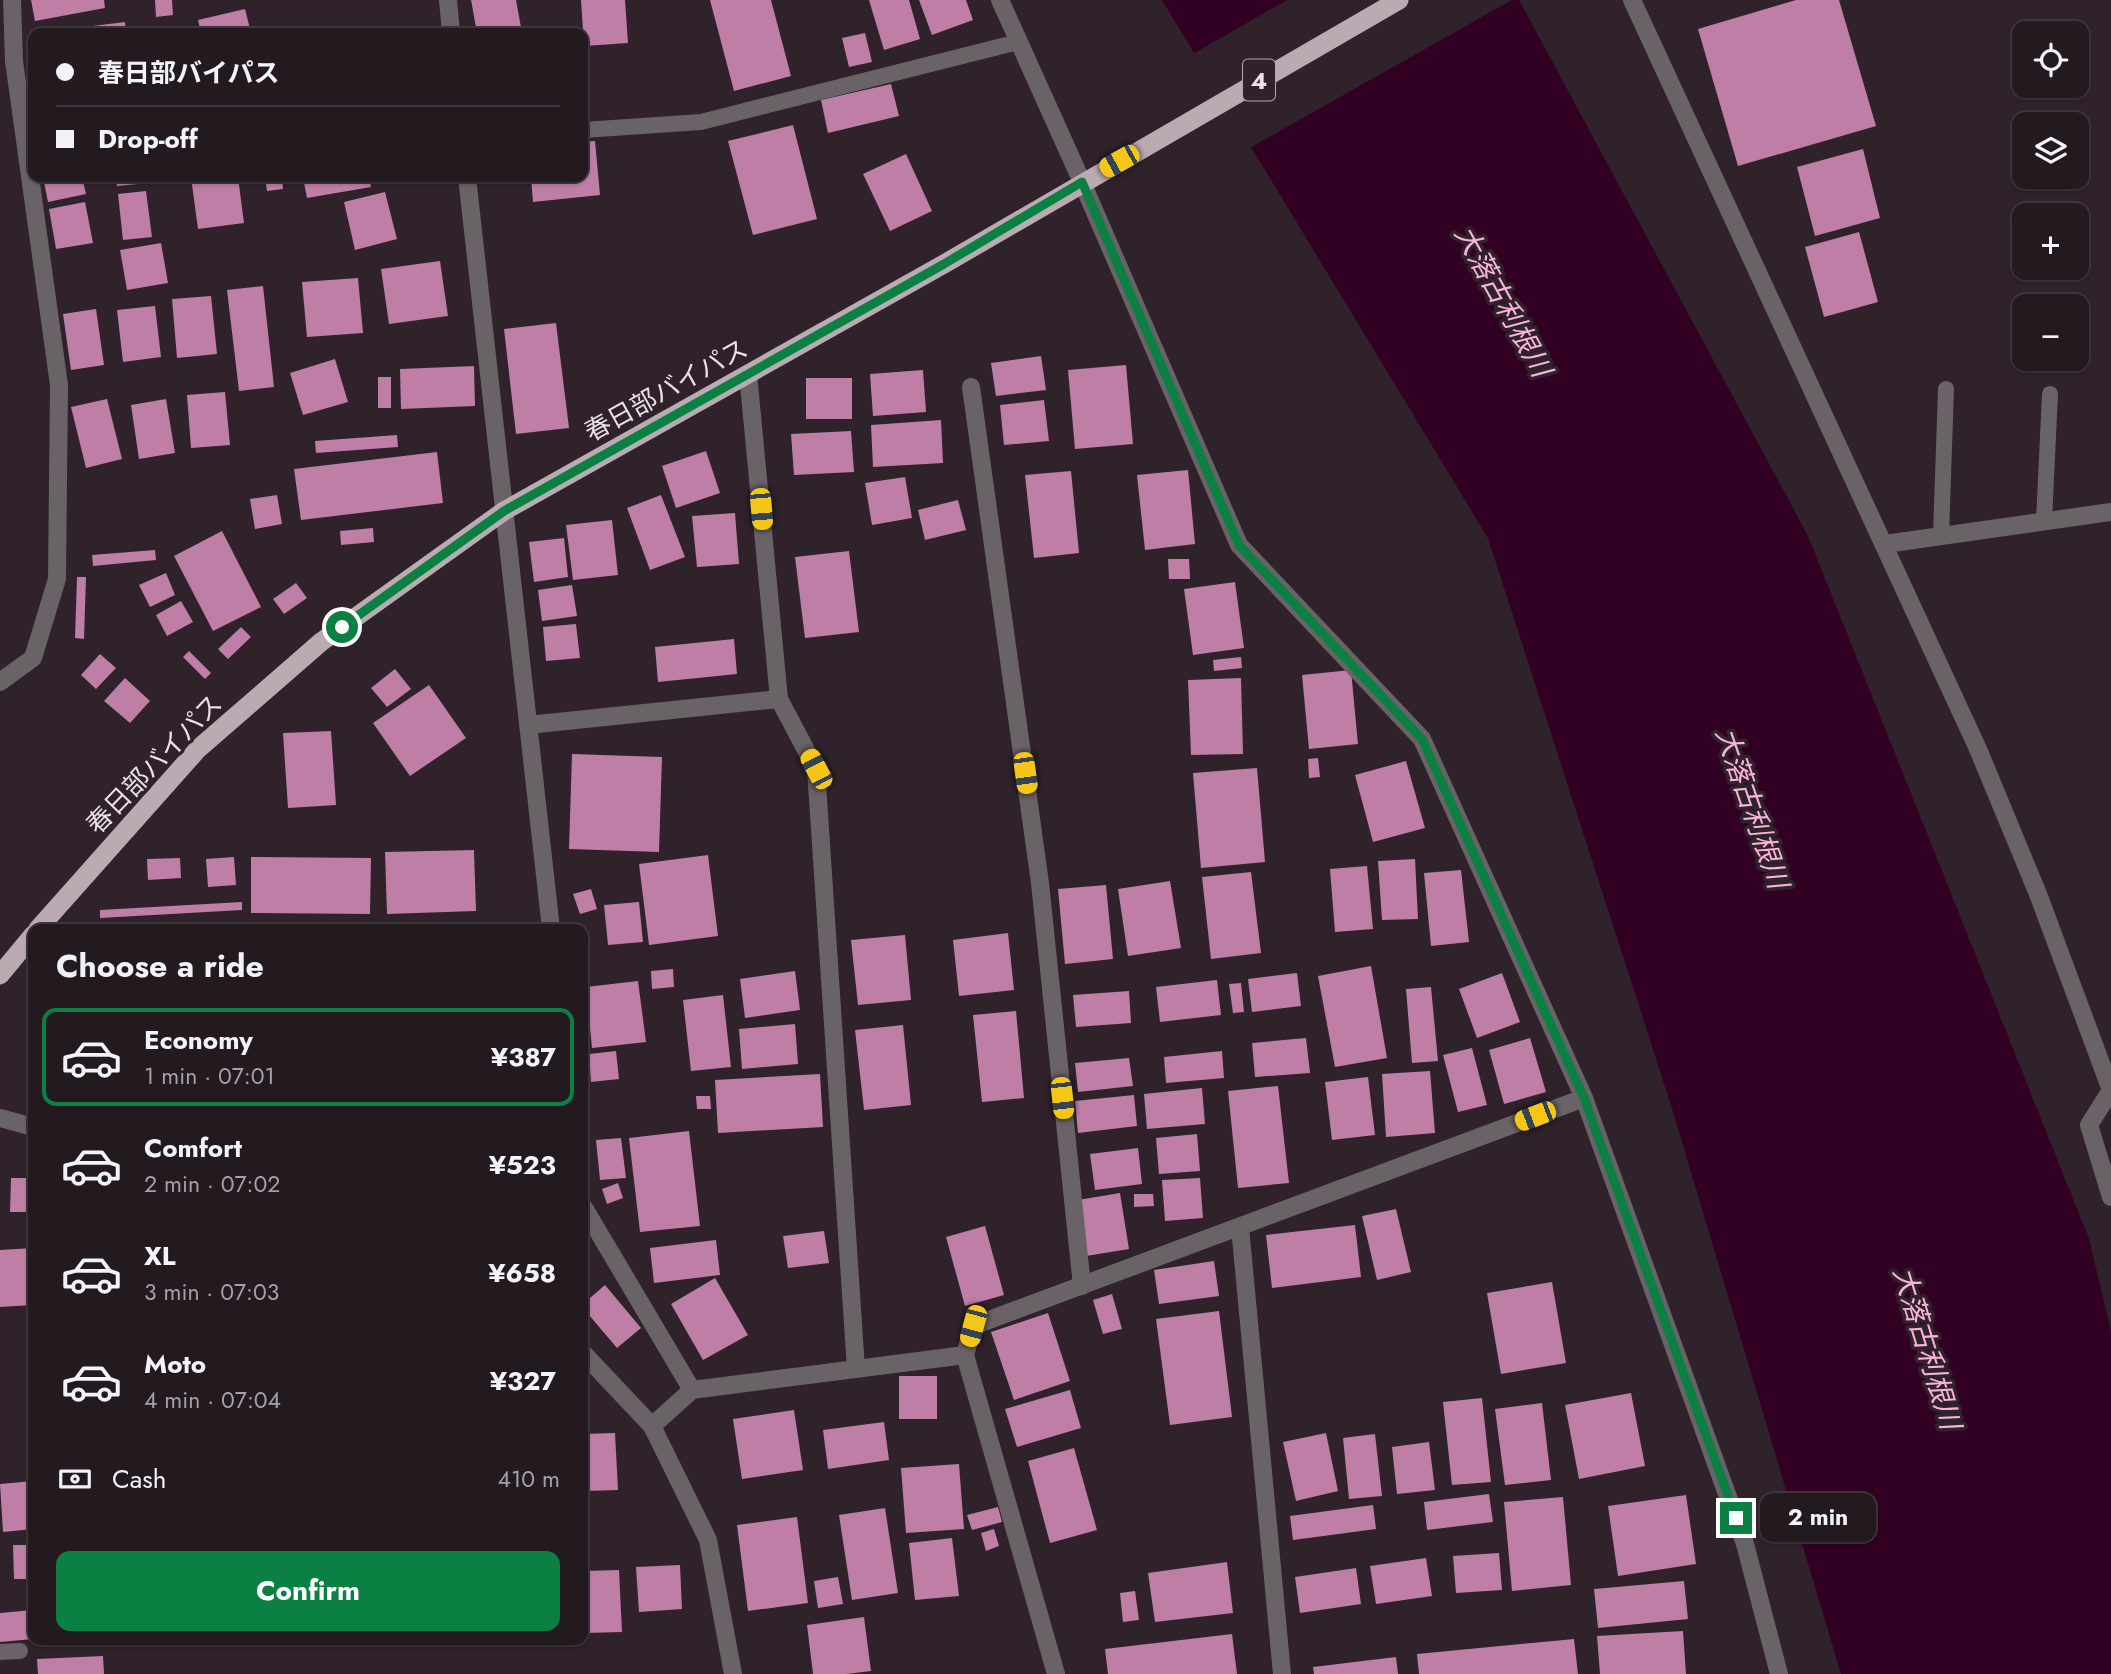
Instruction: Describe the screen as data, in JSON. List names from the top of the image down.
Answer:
{
  "streets": {
    "highway": ["4", "春日部バイパス"]
  },
  "water": ["大落古利根川"],
  "page": {
    "map_buttons": ["+", "−"],
    "banner": ["春日部バイパス", "Drop-off"],
    "heading": "Choose a ride",
    "list": [
      {
        "name": "Economy",
        "note": "1 min · 07:01",
        "value": "¥387"
      },
      {
        "name": "Comfort",
        "note": "2 min · 07:02",
        "value": "¥523"
      },
      {
        "name": "XL",
        "note": "3 min · 07:03",
        "value": "¥658"
      },
      {
        "name": "Moto",
        "note": "4 min · 07:04",
        "value": "¥327"
      }
    ],
    "pay": ["Cash", "410 m"],
    "bubble": "2 min",
    "buttons": "Confirm"
  }
}
